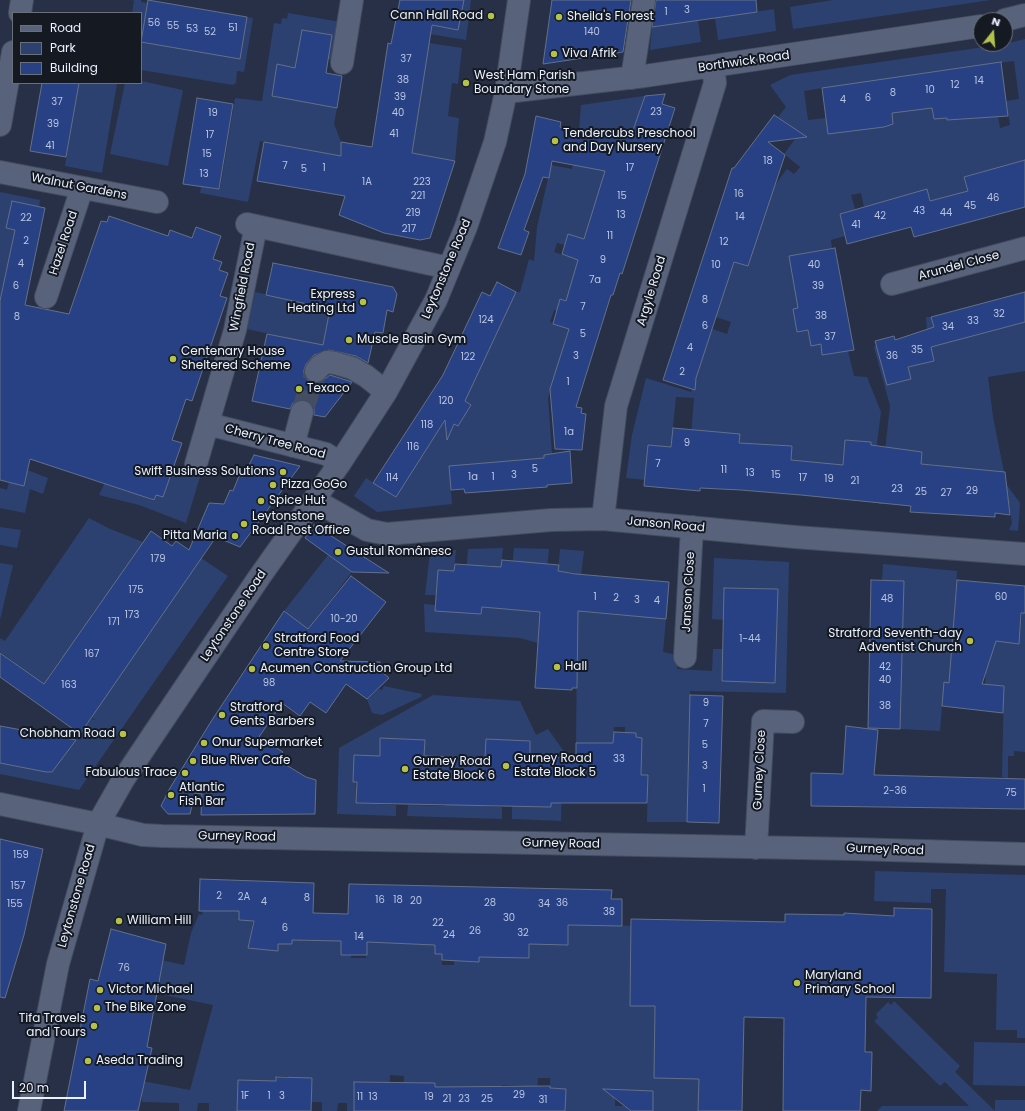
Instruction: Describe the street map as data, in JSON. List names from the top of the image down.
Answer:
{
  "streets": {
    "street": [
      "Borthwick Road",
      "Walnut Gardens",
      "Hazel Road",
      "Arundel Close",
      "Leytonstone Road",
      "Wingfield Road",
      "Argyle Road",
      "Cherry Tree Road",
      "Janson Road",
      "Janson Close",
      "Gurney Close",
      "Gurney Road"
    ]
  },
  "crossings": [
    ["Borthwick Road", "Leytonstone Road"],
    ["Borthwick Road", "Argyle Road"],
    ["Walnut Gardens", "Hazel Road"],
    ["Leytonstone Road", "Wingfield Road"],
    ["Leytonstone Road", "Cherry Tree Road"],
    ["Leytonstone Road", "Janson Road"],
    ["Leytonstone Road", "Gurney Road"],
    ["Wingfield Road", "Cherry Tree Road"],
    ["Argyle Road", "Janson Road"],
    ["Janson Road", "Janson Close"],
    ["Gurney Close", "Gurney Road"]
  ],
  "places": [
    "Cann Hall Road",
    "Sheila's Florest",
    "Viva Afrik",
    "West Ham Parish Boundary Stone",
    "Tendercubs Preschool and Day Nursery",
    "Express Heating Ltd",
    "Muscle Basin Gym",
    "Centenary House Sheltered Scheme",
    "Texaco",
    "Swift Business Solutions",
    "Pizza GoGo",
    "Spice Hut",
    "Leytonstone Road Post Office",
    "Pitta Maria",
    "Gustul Românesc",
    "Stratford Seventh-day Adventist Church",
    "Stratford Food Centre Store",
    "Hall",
    "Acumen Construction Group Ltd",
    "Stratford Gents Barbers",
    "Chobham Road",
    "Onur Supermarket",
    "Blue River Cafe",
    "Gurney Road Estate Block 5",
    "Gurney Road Estate Block 6",
    "Fabulous Trace",
    "Atlantic Fish Bar",
    "William Hill",
    "Maryland Primary School",
    "Victor Michael",
    "The Bike Zone",
    "Tifa Travels and Tours",
    "Aseda Trading"
  ],
  "house_numbers": [
    "3",
    "1",
    "56",
    "55",
    "51",
    "53",
    "52",
    "140",
    "37",
    "38",
    "14",
    "12",
    "10",
    "8",
    "39",
    "6",
    "4",
    "37",
    "23",
    "19",
    "40",
    "39",
    "41",
    "17",
    "41",
    "15",
    "18",
    "7",
    "1",
    "17",
    "5",
    "13",
    "1A",
    "223",
    "16",
    "221",
    "15",
    "46",
    "45",
    "43",
    "219",
    "44",
    "13",
    "42",
    "14",
    "22",
    "41",
    "217",
    "11",
    "2",
    "12",
    "9",
    "4",
    "10",
    "40",
    "7a",
    "6",
    "39",
    "8",
    "7",
    "32",
    "38",
    "8",
    "124",
    "33",
    "6",
    "34",
    "5",
    "37",
    "4",
    "35",
    "3",
    "36",
    "122",
    "2",
    "1",
    "120",
    "118",
    "1a",
    "9",
    "116",
    "7",
    "5",
    "11",
    "13",
    "3",
    "15",
    "1a",
    "1",
    "114",
    "17",
    "19",
    "21",
    "23",
    "29",
    "25",
    "27",
    "179",
    "175",
    "1",
    "60",
    "2",
    "48",
    "3",
    "4",
    "173",
    "10-20",
    "171",
    "1-44",
    "167",
    "42",
    "40",
    "98",
    "163",
    "9",
    "38",
    "7",
    "5",
    "33",
    "3",
    "1",
    "2-36",
    "75",
    "159",
    "157",
    "2",
    "2A",
    "8",
    "16",
    "18",
    "20",
    "4",
    "28",
    "36",
    "155",
    "34",
    "38",
    "30",
    "22",
    "6",
    "26",
    "32",
    "24",
    "14",
    "76",
    "29",
    "1F",
    "1",
    "3",
    "11",
    "13",
    "19",
    "21",
    "23",
    "25",
    "31"
  ],
  "legend": ["Road", "Park", "Building"],
  "scale_bar": "20 m",
  "north": "top"
}
